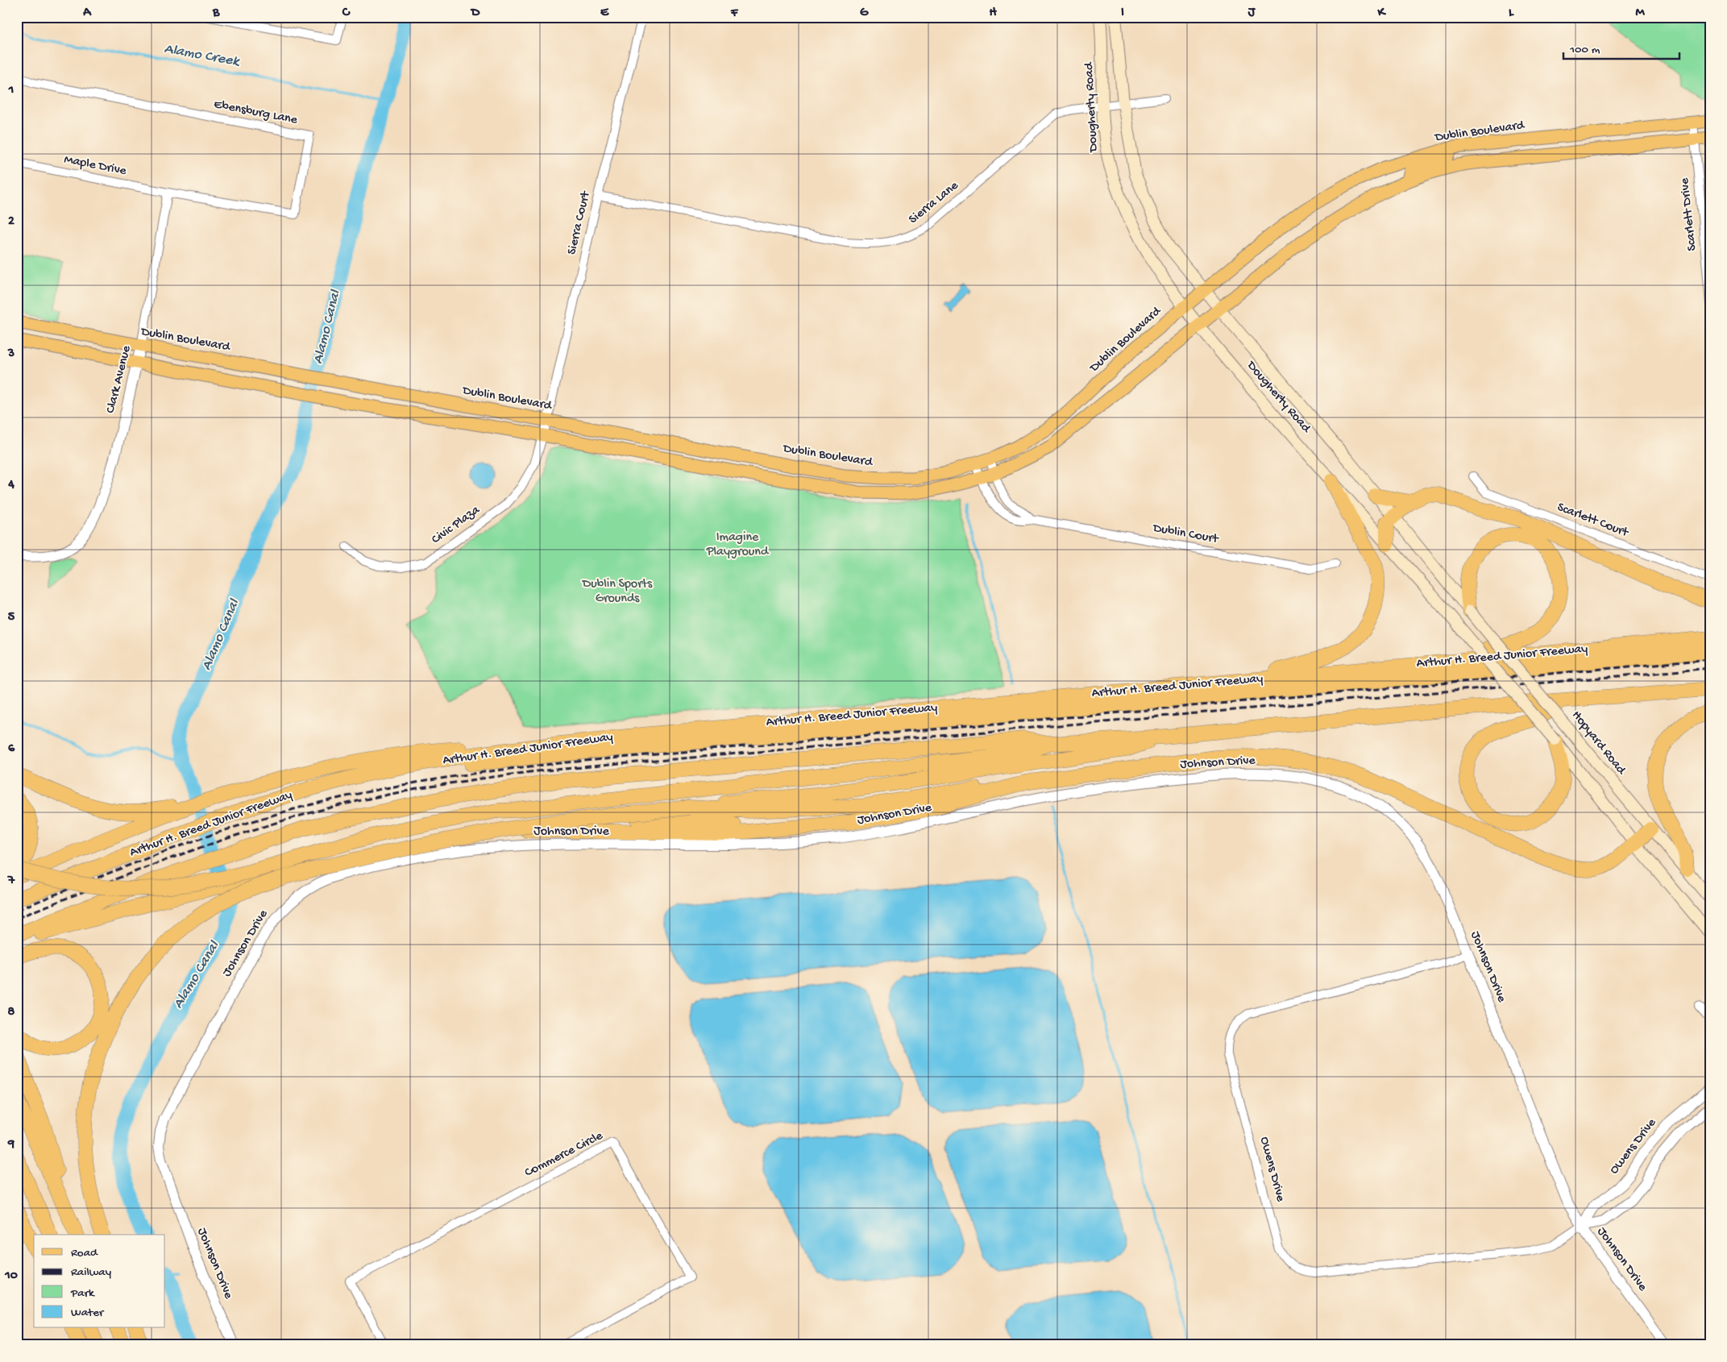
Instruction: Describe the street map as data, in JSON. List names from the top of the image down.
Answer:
{
  "streets": {
    "highway": ["Arthur H. Breed Junior Freeway"],
    "main road": ["Dougherty Road", "Dublin Boulevard", "Hopyard Road"],
    "street": [
      "Ebensburg Lane",
      "Maple Drive",
      "Sierra Lane",
      "Scarlett Drive",
      "Sierra Court",
      "Clark Avenue",
      "Scarlett Court",
      "Civic Plaza",
      "Dublin Court",
      "Johnson Drive",
      "Owens Drive",
      "Commerce Circle"
    ]
  },
  "crossings": [
    ["Dougherty Road", "Dublin Boulevard"],
    ["Dougherty Road", "Sierra Lane"],
    ["Dougherty Road", "Hopyard Road"],
    ["Ebensburg Lane", "Maple Drive"],
    ["Ebensburg Lane", "Clark Avenue"],
    ["Dublin Boulevard", "Scarlett Drive"],
    ["Dublin Boulevard", "Sierra Court"],
    ["Dublin Boulevard", "Clark Avenue"],
    ["Dublin Boulevard", "Dublin Court"],
    ["Maple Drive", "Clark Avenue"],
    ["Sierra Lane", "Sierra Court"],
    ["Sierra Court", "Civic Plaza"],
    ["Johnson Drive", "Owens Drive"]
  ],
  "water": ["Alamo Creek", "Alamo Canal"],
  "parks": ["Imagine Playground", "Dublin Sports Grounds"],
  "legend": [
    "Road",
    "Railway",
    "Park",
    "Water"
  ],
  "scale_bar": "100 m",
  "grid": {
    "columns": [
      "A",
      "B",
      "C",
      "D",
      "E",
      "F",
      "G",
      "H",
      "I",
      "J",
      "K",
      "L",
      "M"
    ],
    "rows": [
      "1",
      "2",
      "3",
      "4",
      "5",
      "6",
      "7",
      "8",
      "9",
      "10"
    ]
  }
}
